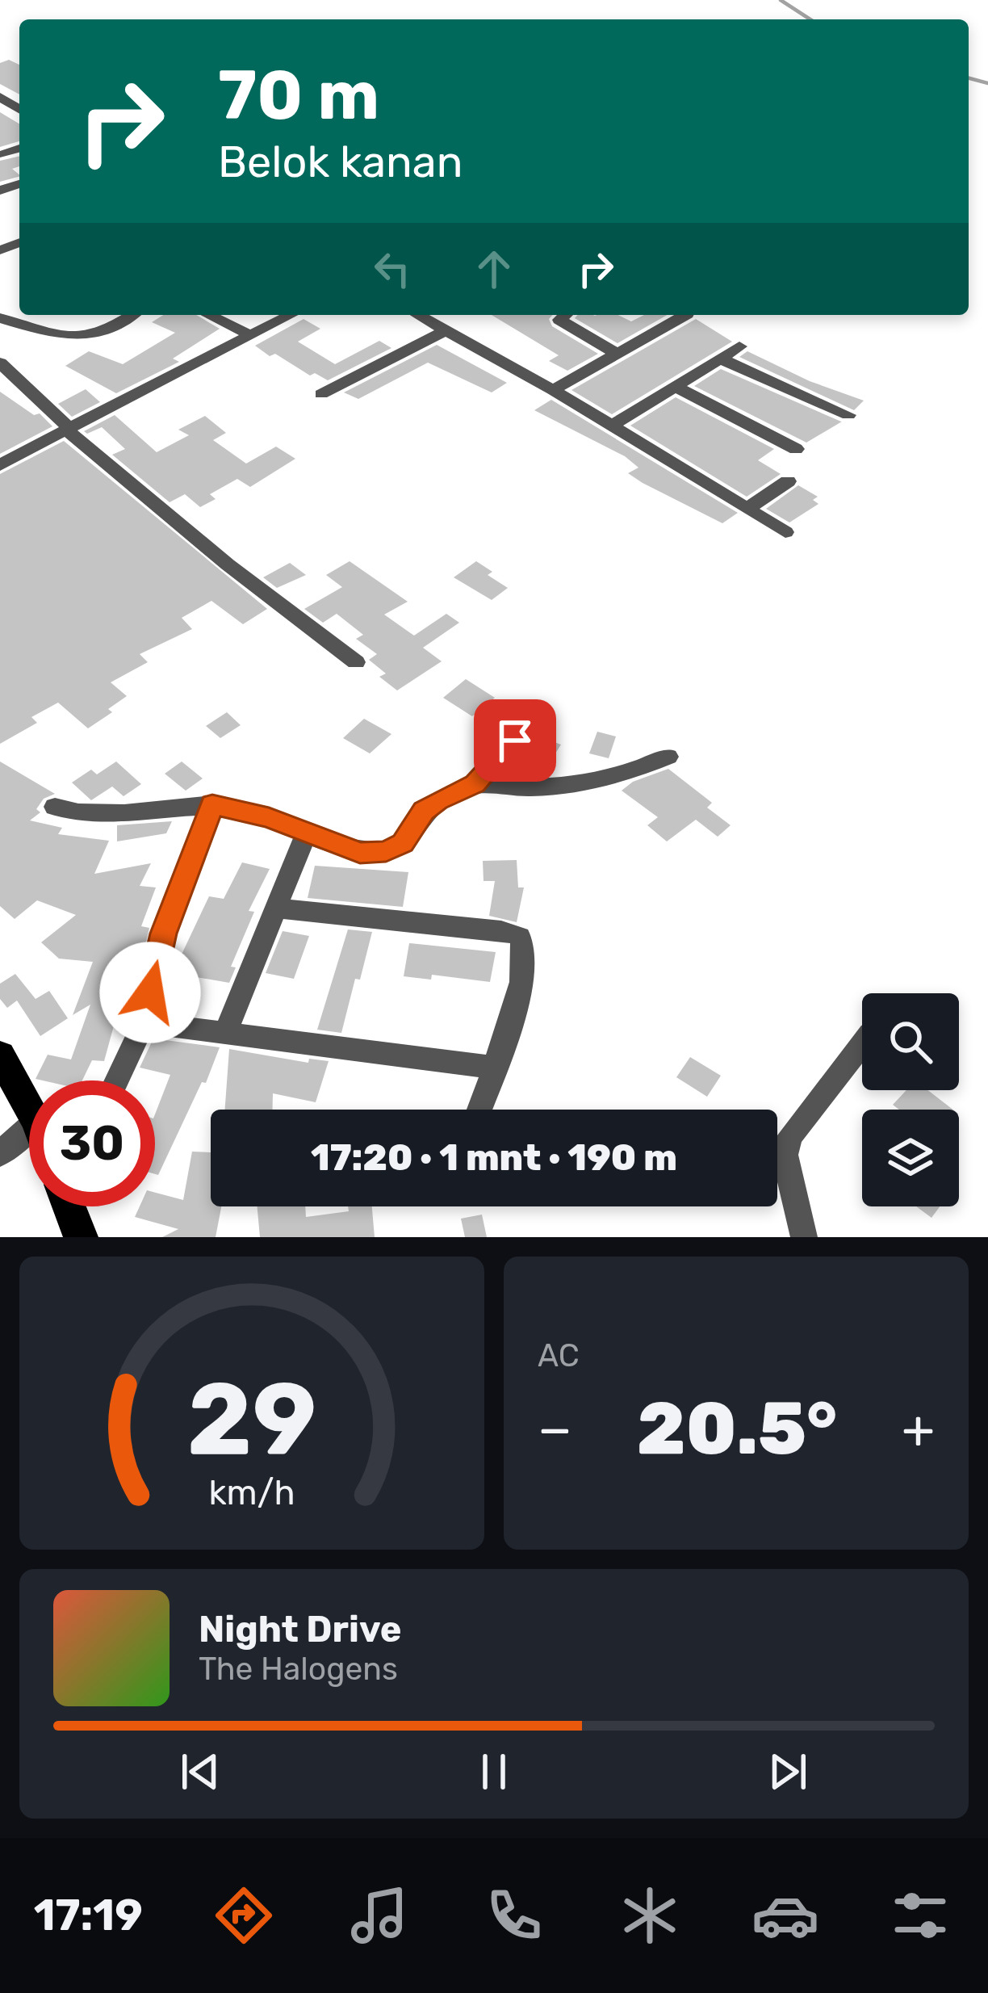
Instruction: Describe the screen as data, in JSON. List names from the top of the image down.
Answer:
{
  "page": {
    "turn": ["70 m", "Belok kanan"],
    "limit": "30",
    "trip": "17:20 · 1 mnt · 190 m",
    "tile": "AC",
    "heat": ["−", "20.5°", "+"],
    "song": ["Night Drive", "The Halogens"],
    "tabs": "17:19",
    "gauge": ["29", "km/h"]
  }
}
